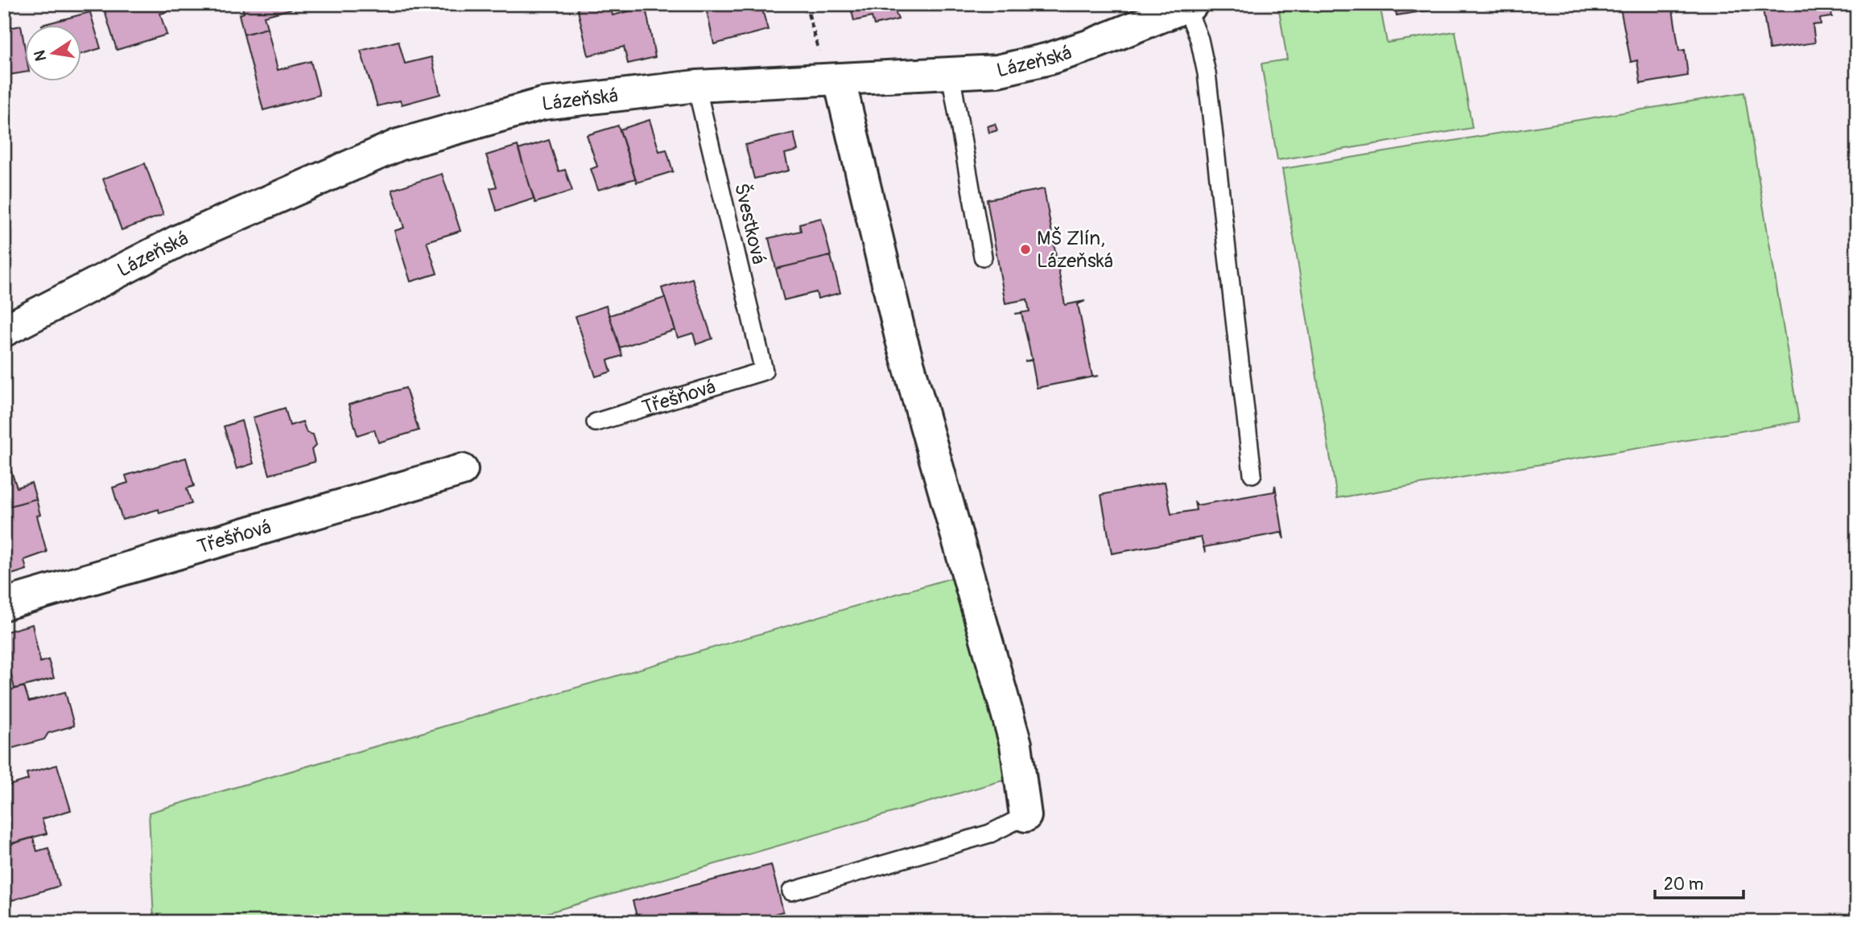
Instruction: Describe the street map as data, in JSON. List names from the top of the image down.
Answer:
{
  "streets": {
    "street": ["Lázeňská", "Třešňová"],
    "lane": ["Švestková"]
  },
  "crossings": [
    ["Lázeňská", "Švestková"],
    ["Švestková", "Třešňová"]
  ],
  "places": ["MŠ Zlín, Lázeňská"],
  "scale_bar": "20 m",
  "north": "left"
}
